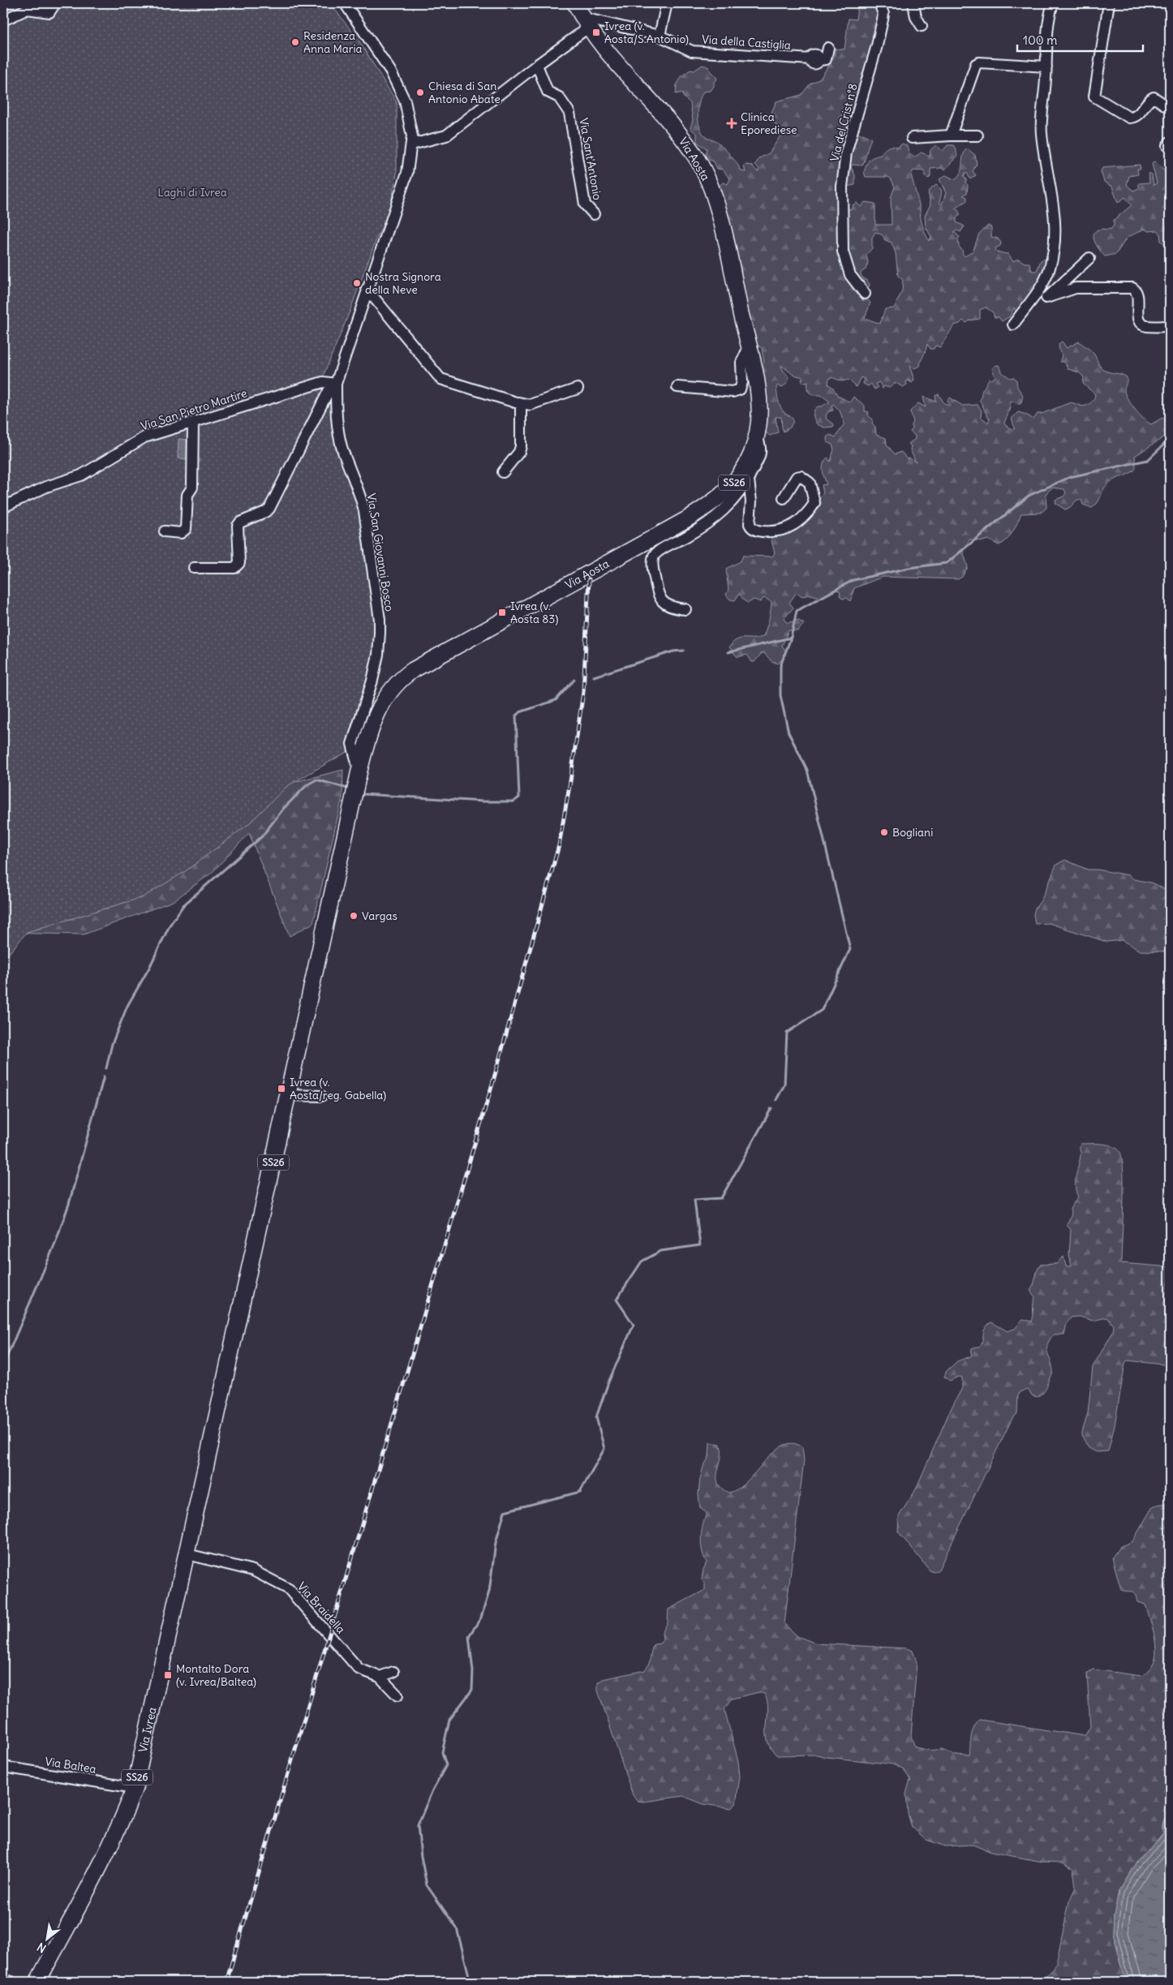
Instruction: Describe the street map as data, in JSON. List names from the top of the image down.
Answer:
{
  "streets": {
    "main road": ["Via Aosta", "SS26", "Via Ivrea"],
    "street": [
      "Via della Castiglia",
      "Via del Crist n°8",
      "Via Sant'Antonio",
      "Via San Pietro Martire",
      "Via San Giovanni Bosco",
      "Via Braidella",
      "Via Baltea"
    ]
  },
  "crossings": [
    ["Via della Castiglia", "Via Aosta"],
    ["Via Aosta", "SS26"],
    ["Via Aosta", "Via San Giovanni Bosco"],
    ["Via San Pietro Martire", "Via San Giovanni Bosco"],
    ["SS26", "Via San Giovanni Bosco"],
    ["SS26", "Via Braidella"],
    ["SS26", "Via Ivrea"],
    ["Via Braidella", "Via Ivrea"],
    ["Via Ivrea", "Via Baltea"]
  ],
  "parks": ["Laghi di Ivrea"],
  "places": {
    "transit": [
      "Ivrea (v. Aosta/S.Antonio)",
      "Ivrea (v. Aosta 83)",
      "Ivrea (v. Aosta/reg. Gabella)",
      "Montalto Dora (v. Ivrea/Baltea)"
    ],
    "other": [
      "Residenza Anna Maria",
      "Chiesa di San Antonio Abate",
      "Nostra Signora della Neve",
      "Bogliani",
      "Vargas"
    ],
    "health": ["Clinica Eporediese"]
  },
  "scale_bar": "100 m",
  "north": "bottom left"
}
